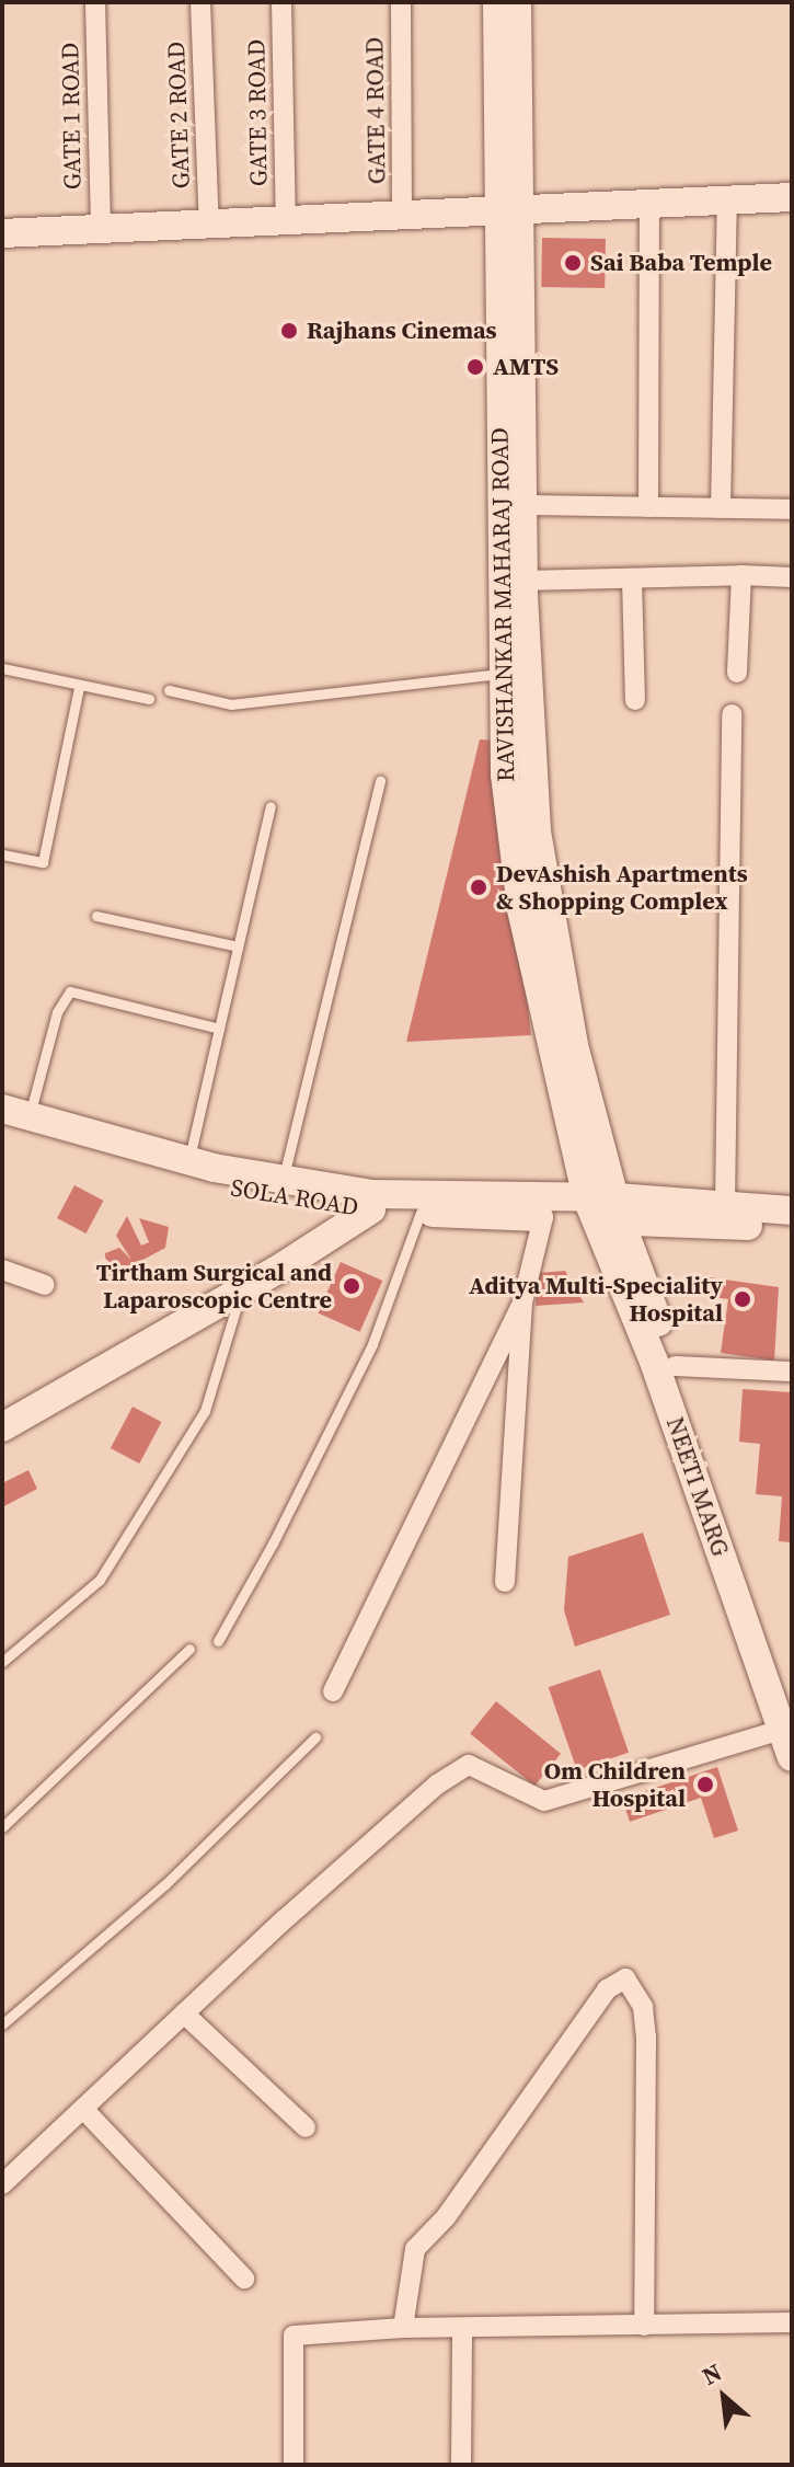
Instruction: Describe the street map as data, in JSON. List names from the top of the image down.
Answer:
{
  "streets": {
    "main road": ["RAVISHANKAR MAHARAJ ROAD", "SOLA ROAD", "NEETI MARG"],
    "street": [
      "GATE 4 ROAD",
      "GATE 3 ROAD",
      "GATE 2 ROAD",
      "GATE 1 ROAD"
    ]
  },
  "crossings": [
    ["RAVISHANKAR MAHARAJ ROAD", "SOLA ROAD"],
    ["RAVISHANKAR MAHARAJ ROAD", "NEETI MARG"],
    ["SOLA ROAD", "NEETI MARG"]
  ],
  "places": [
    "Sai Baba Temple",
    "Rajhans Cinemas",
    "AMTS",
    "DevAshish Apartments & Shopping Complex",
    "Tirtham Surgical and Laparoscopic Centre",
    "Aditya Multi-Speciality Hospital",
    "Om Children Hospital"
  ],
  "north": "top left"
}
